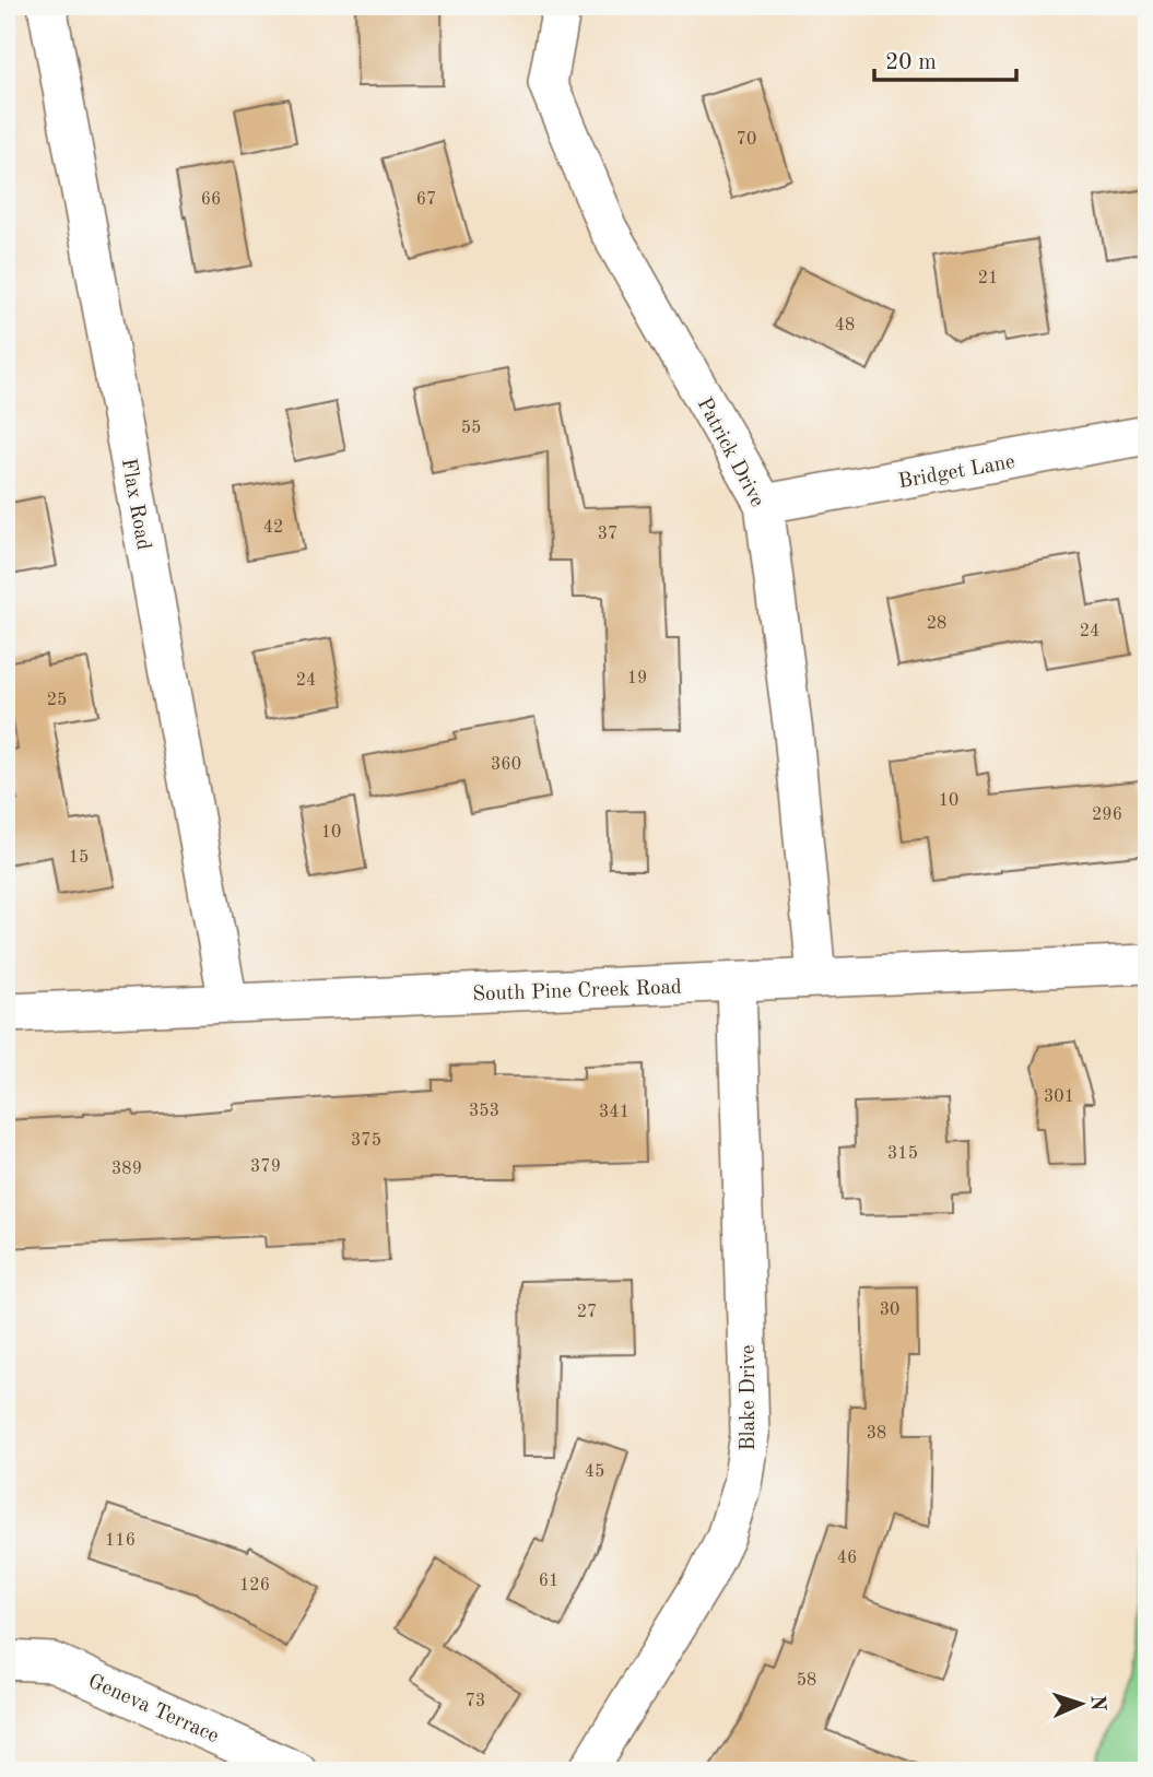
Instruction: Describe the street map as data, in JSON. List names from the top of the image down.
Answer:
{
  "streets": {
    "street": [
      "Patrick Drive",
      "Bridget Lane",
      "Flax Road",
      "South Pine Creek Road",
      "Blake Drive",
      "Geneva Terrace"
    ]
  },
  "crossings": [
    ["Patrick Drive", "Bridget Lane"],
    ["Patrick Drive", "South Pine Creek Road"],
    ["Flax Road", "South Pine Creek Road"],
    ["South Pine Creek Road", "Blake Drive"]
  ],
  "house_numbers": [
    "70",
    "66",
    "67",
    "21",
    "48",
    "55",
    "42",
    "37",
    "28",
    "24",
    "19",
    "24",
    "25",
    "360",
    "10",
    "296",
    "10",
    "15",
    "301",
    "353",
    "341",
    "375",
    "315",
    "379",
    "389",
    "30",
    "27",
    "38",
    "45",
    "116",
    "46",
    "61",
    "126",
    "58",
    "73"
  ],
  "scale_bar": "20 m",
  "north": "right"
}
